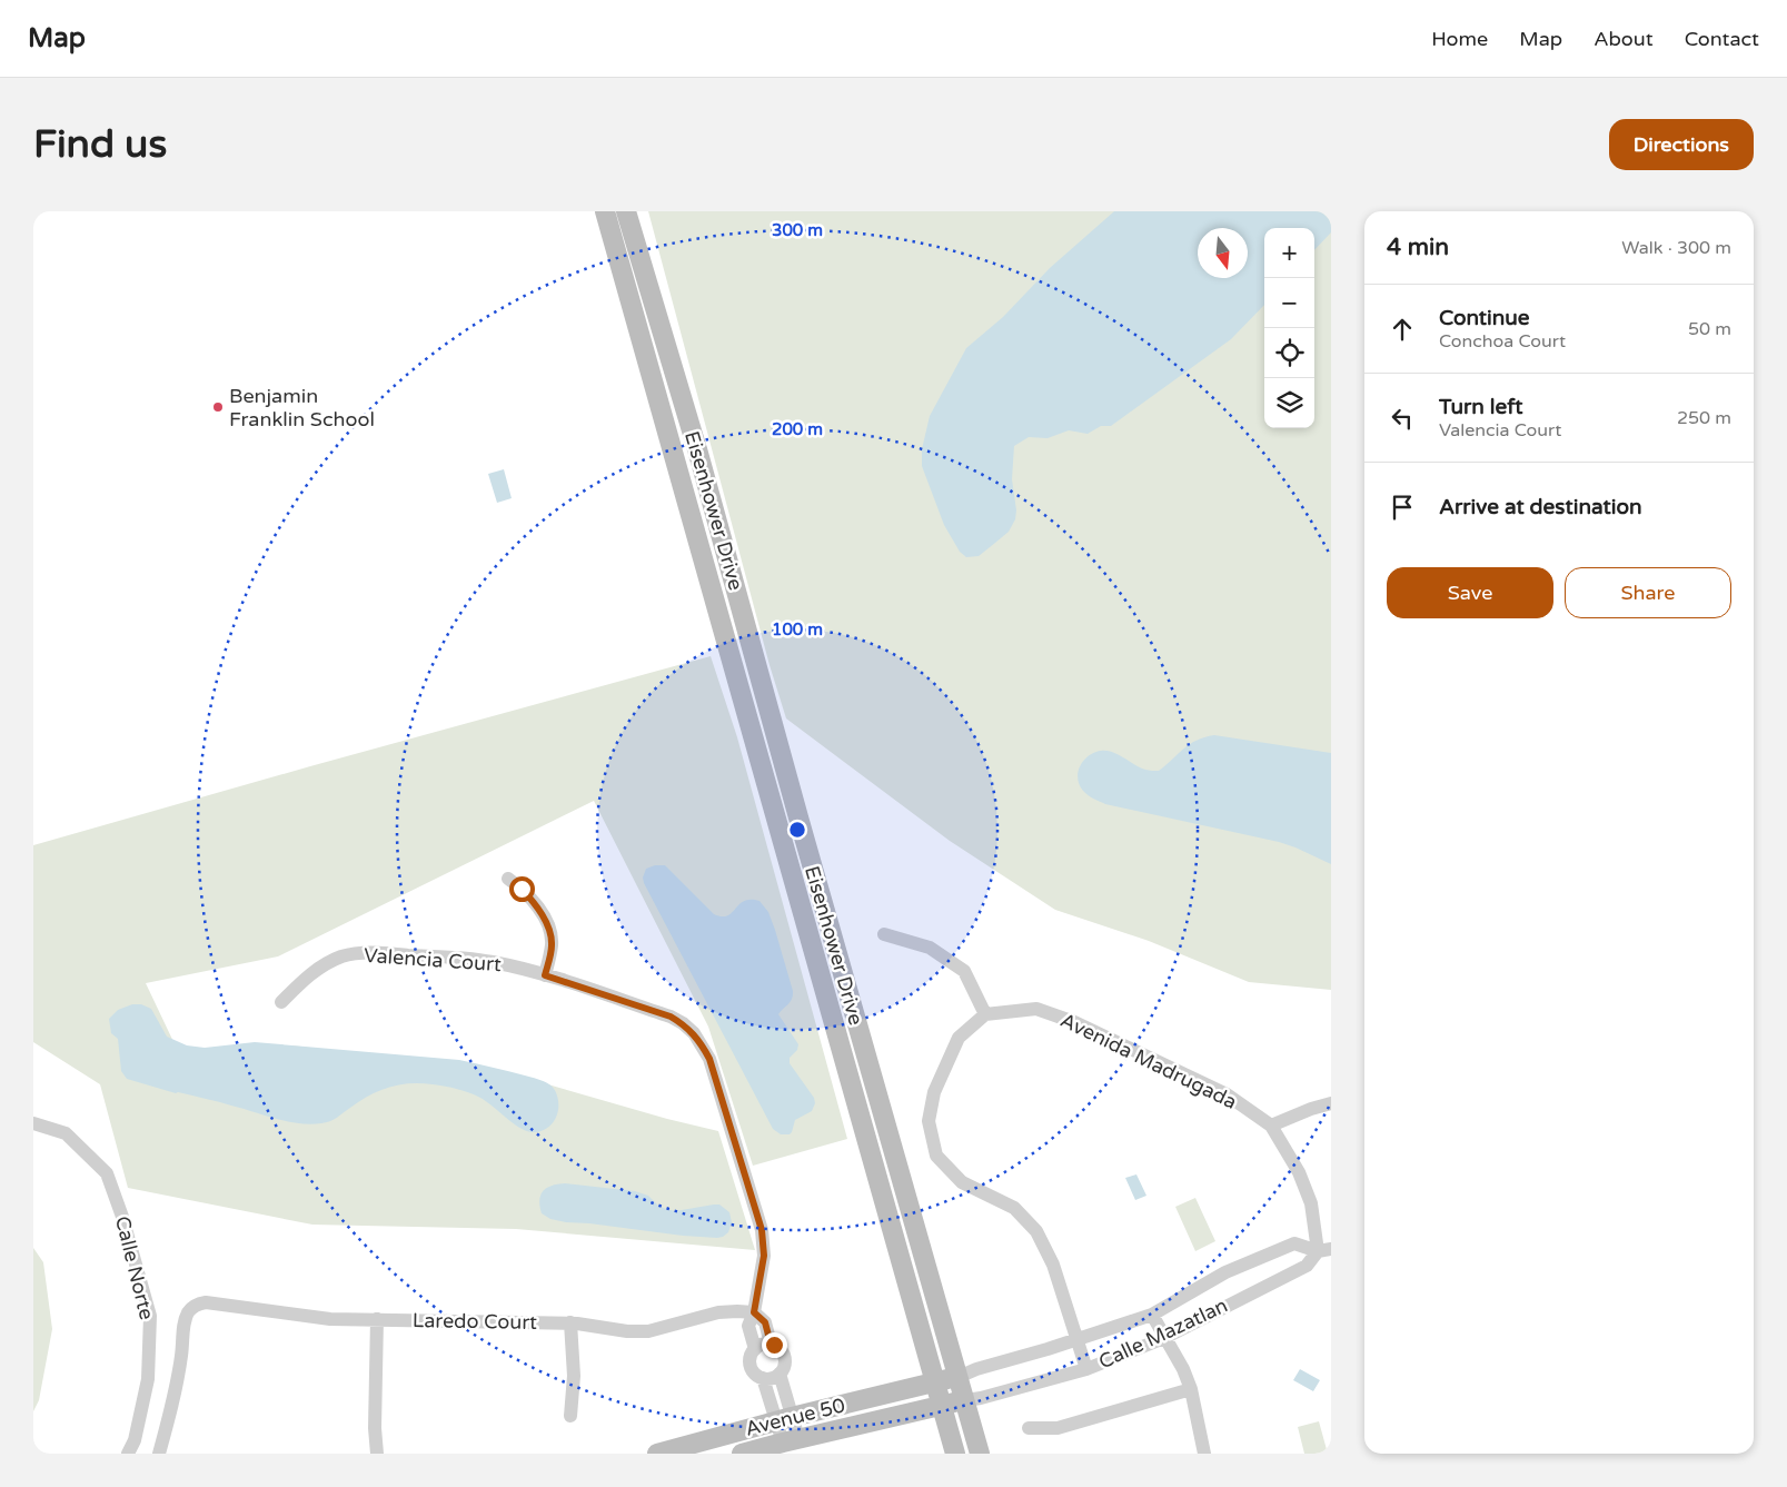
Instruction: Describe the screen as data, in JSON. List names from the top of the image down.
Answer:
{
  "streets": {
    "main road": ["Eisenhower Drive", "Avenue 50"],
    "street": [
      "Valencia Court",
      "Avenida Madrugada",
      "Calle Norte",
      "Laredo Court",
      "Calle Mazatlan"
    ]
  },
  "crossings": [
    ["Eisenhower Drive", "Calle Mazatlan"],
    ["Eisenhower Drive", "Avenue 50"],
    ["Valencia Court", "Laredo Court"],
    ["Valencia Court", "Avenue 50"],
    ["Avenida Madrugada", "Calle Mazatlan"],
    ["Calle Mazatlan", "Avenue 50"]
  ],
  "places": ["Benjamin Franklin School"],
  "north": "bottom",
  "page": {
    "header": "Map",
    "nav": [
      "Home",
      "Map",
      "About",
      "Contact"
    ],
    "buttons": [
      "Directions",
      ["Save", "Share"]
    ],
    "title": "Find us",
    "heading": ["4 min", "Walk · 300 m"],
    "map_buttons": ["+", "−"],
    "list": [
      ["Continue", "Conchoa Court", "50 m"],
      ["Turn left", "Valencia Court", "250 m"],
      "Arrive at destination"
    ]
  },
  "rings": ["300 m", "200 m", "100 m"]
}
